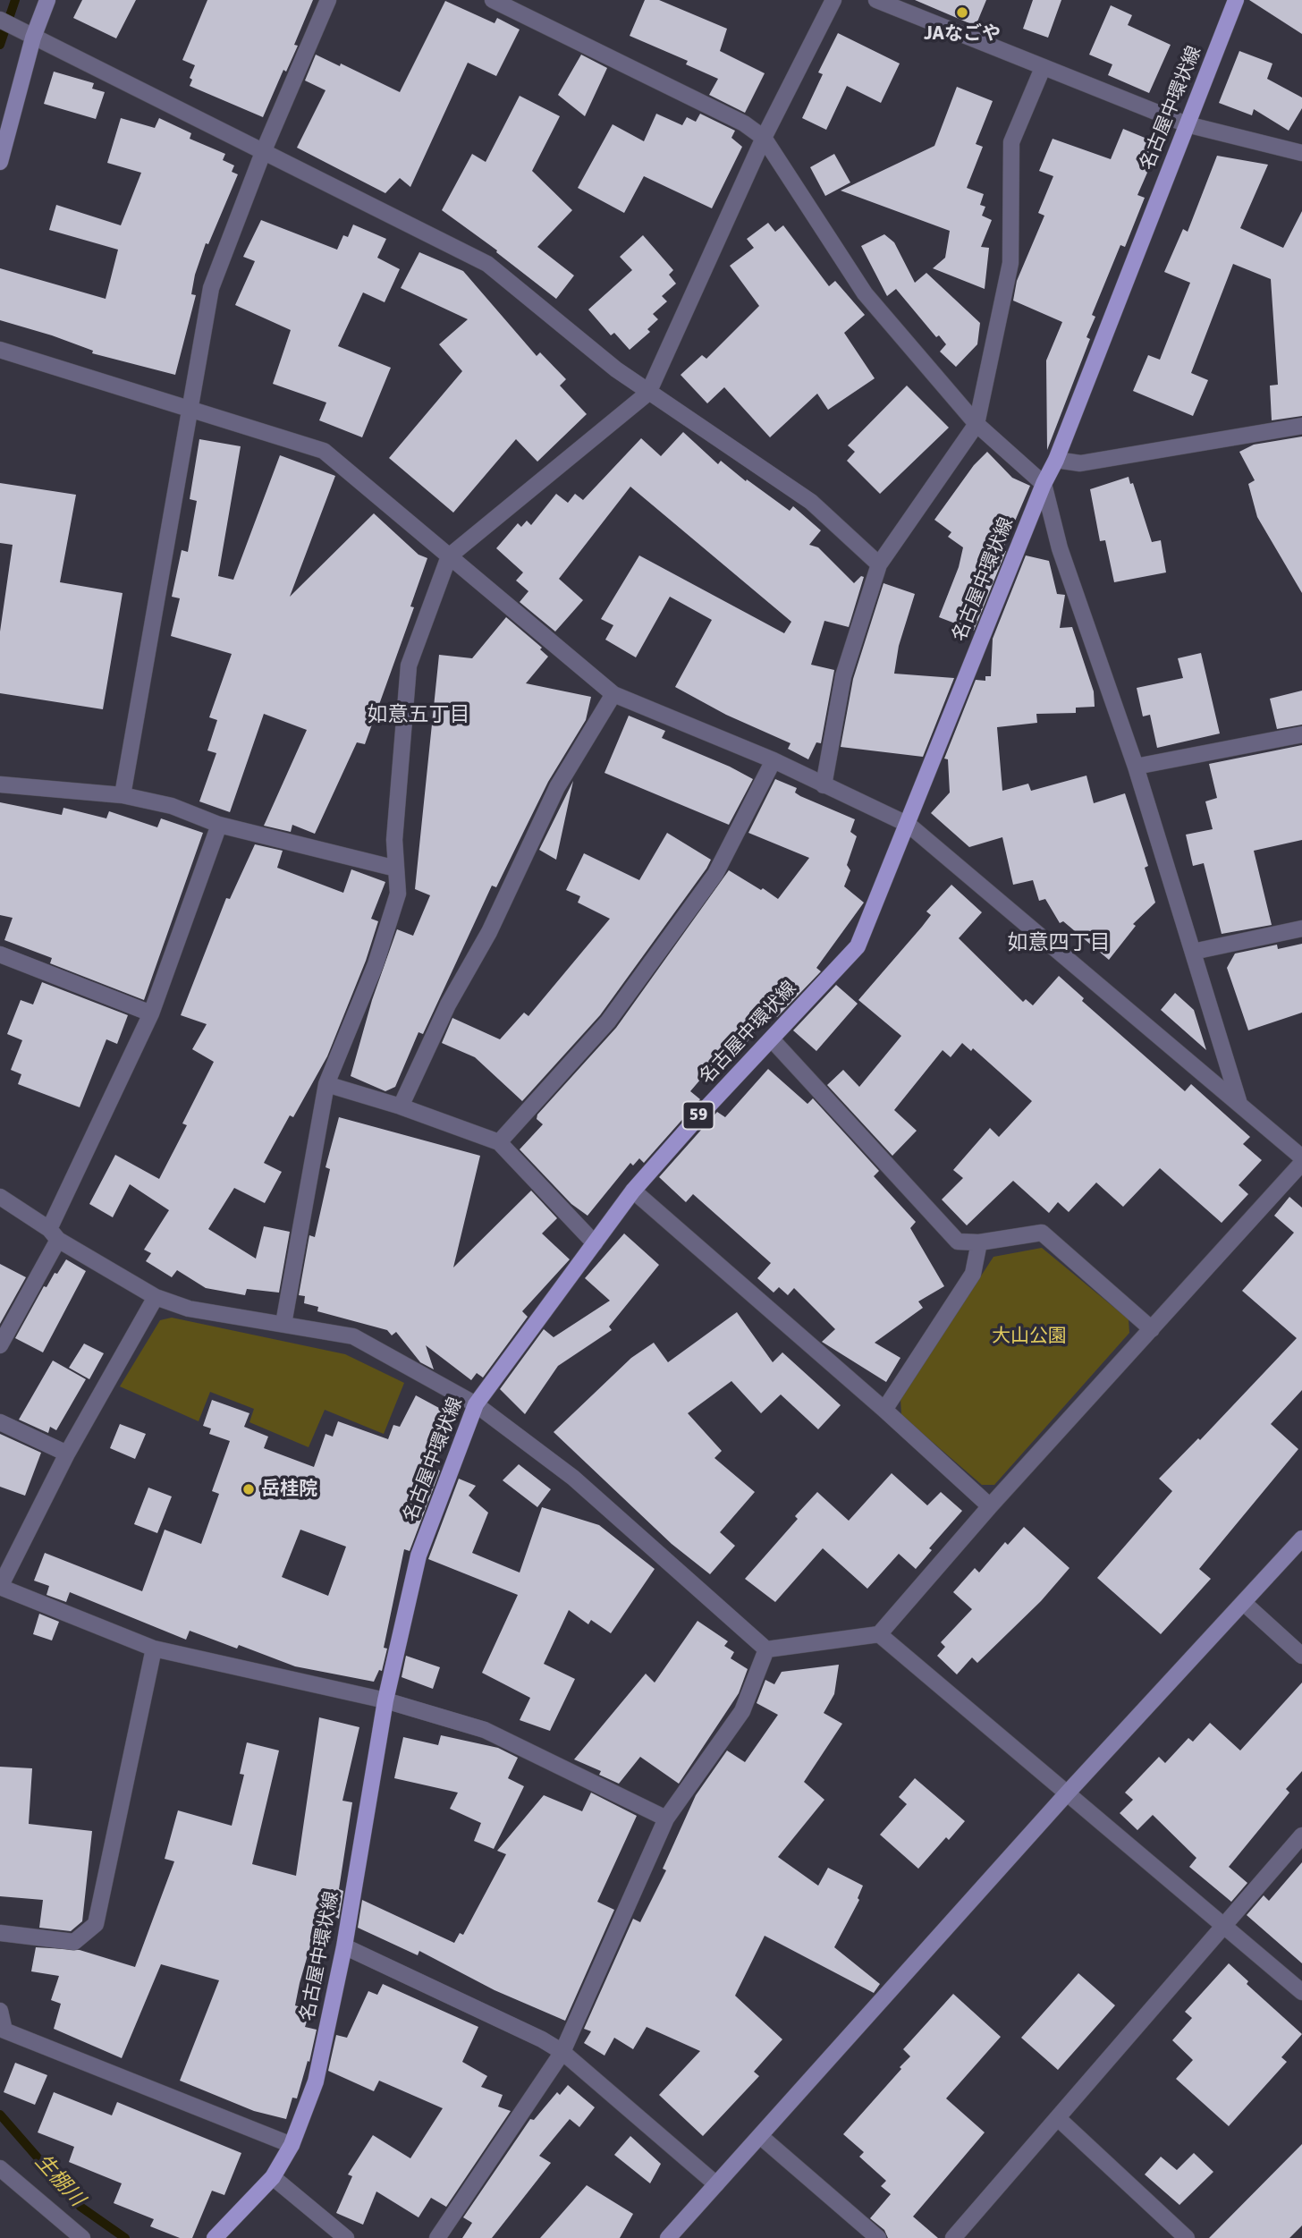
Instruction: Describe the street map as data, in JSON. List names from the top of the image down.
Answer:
{
  "streets": {
    "main road": ["名古屋中環状線", "59"]
  },
  "districts": ["如意五丁目", "如意四丁目"],
  "water": ["生棚川"],
  "parks": ["大山公園"],
  "places": ["JAなごや", "岳桂院"]
}
